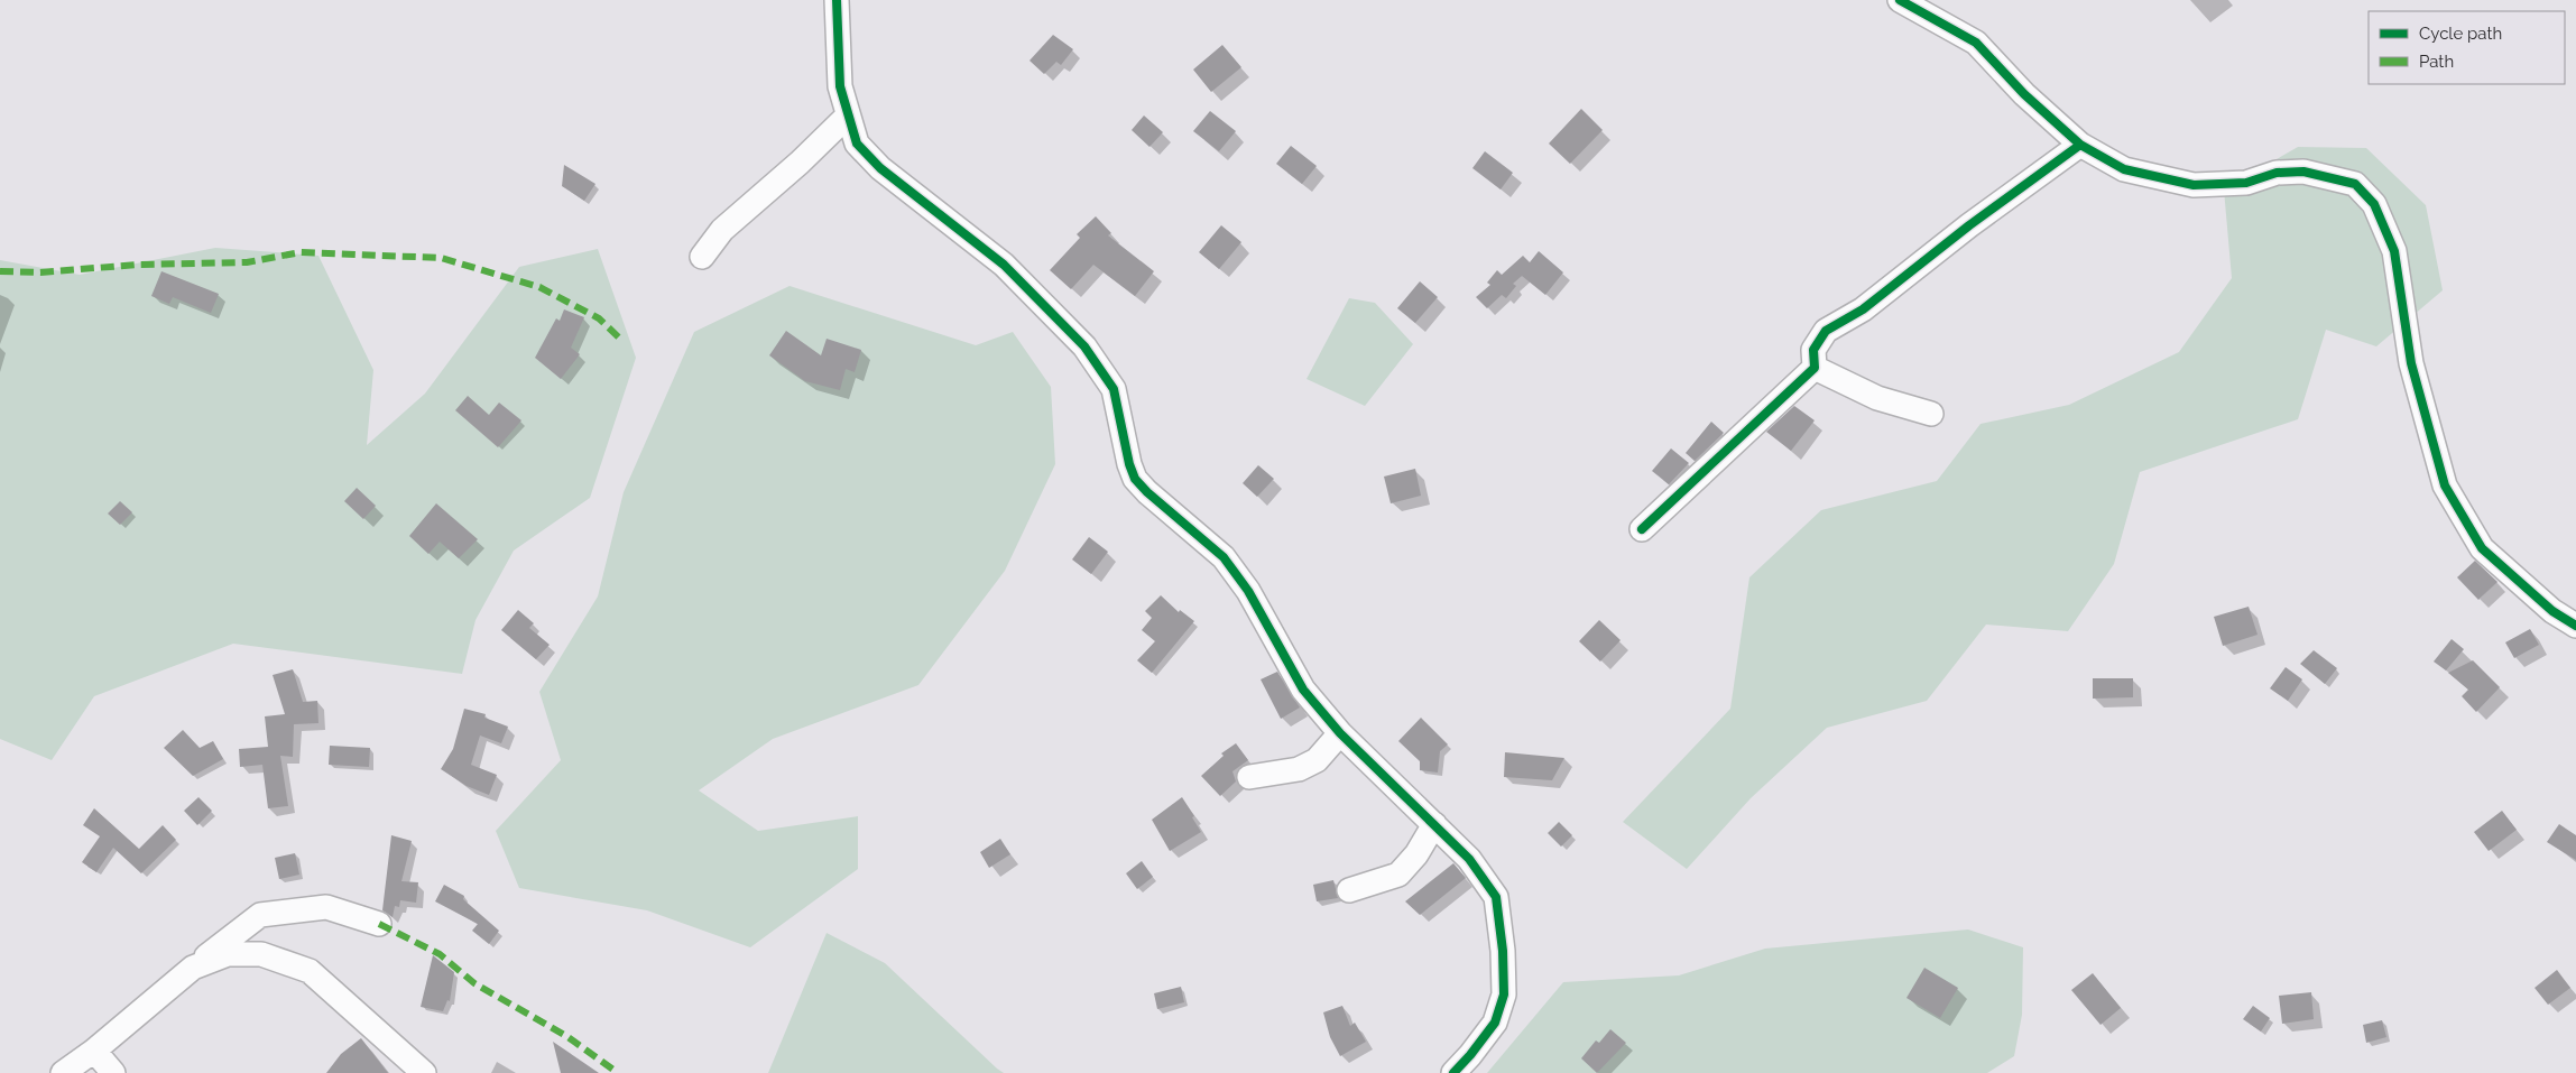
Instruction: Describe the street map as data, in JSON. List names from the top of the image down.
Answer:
{
  "legend": ["Cycle path", "Path"]
}
